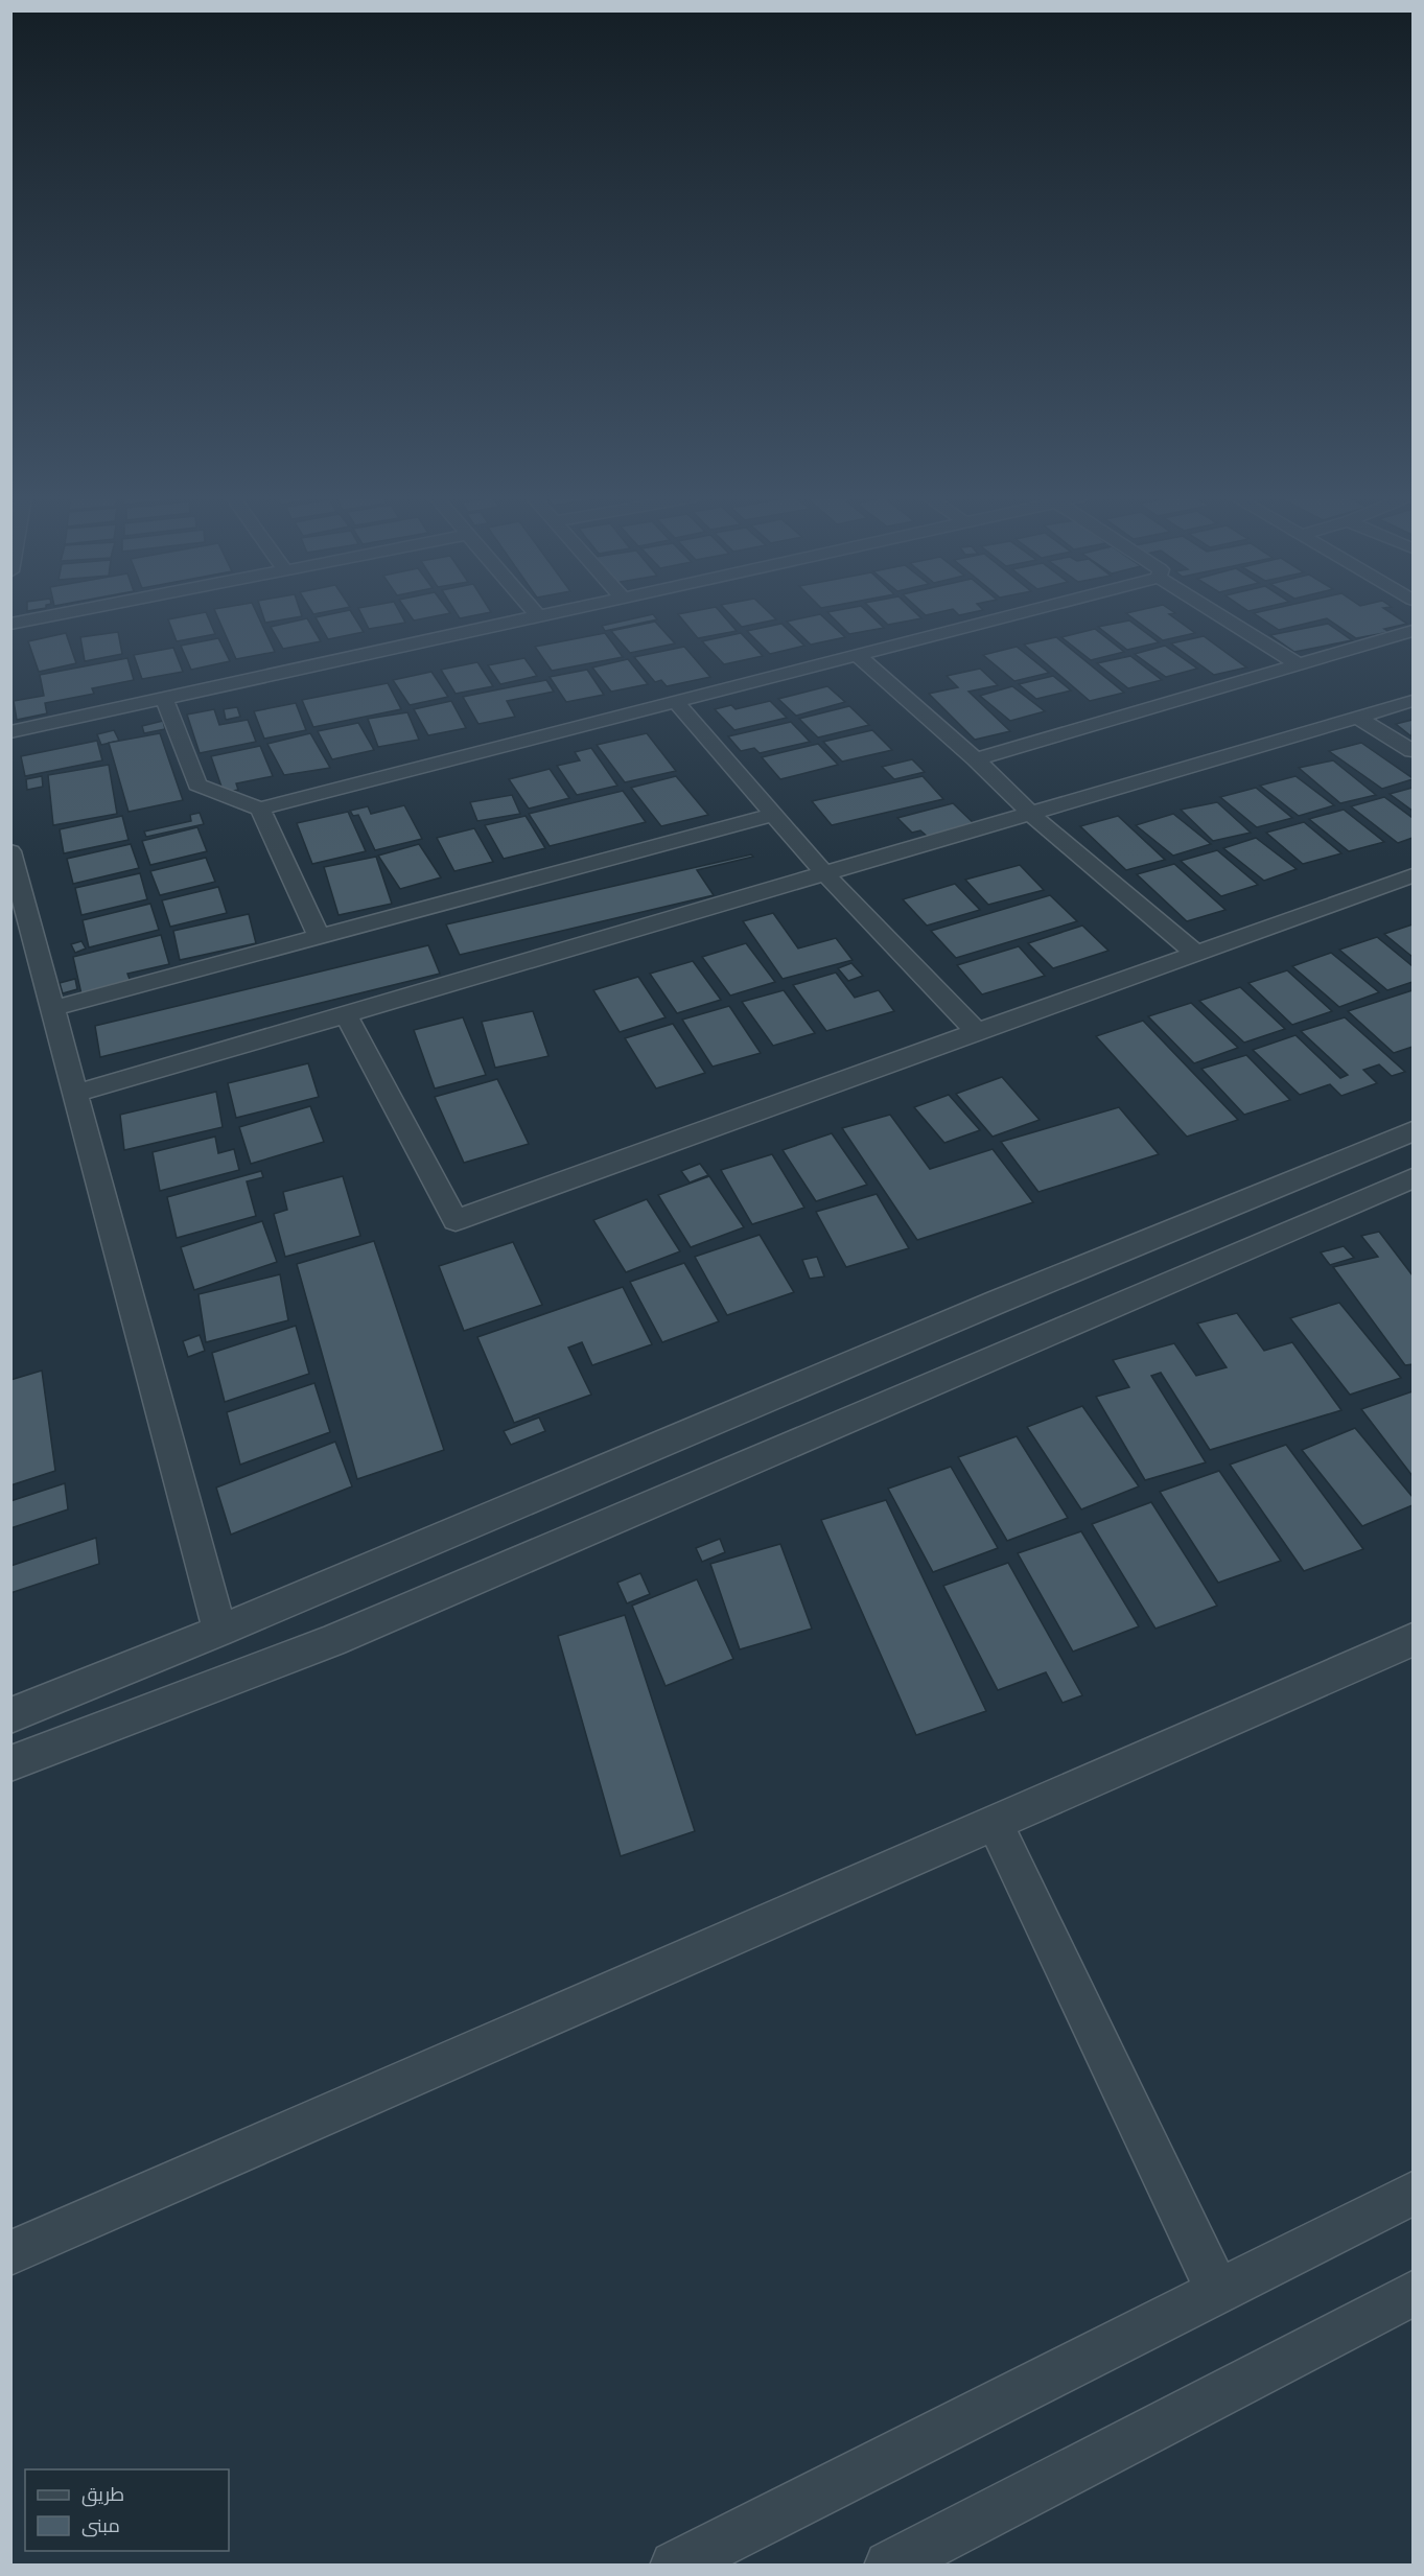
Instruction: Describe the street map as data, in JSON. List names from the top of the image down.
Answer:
{
  "legend": ["طريق", "مبنى"]
}
